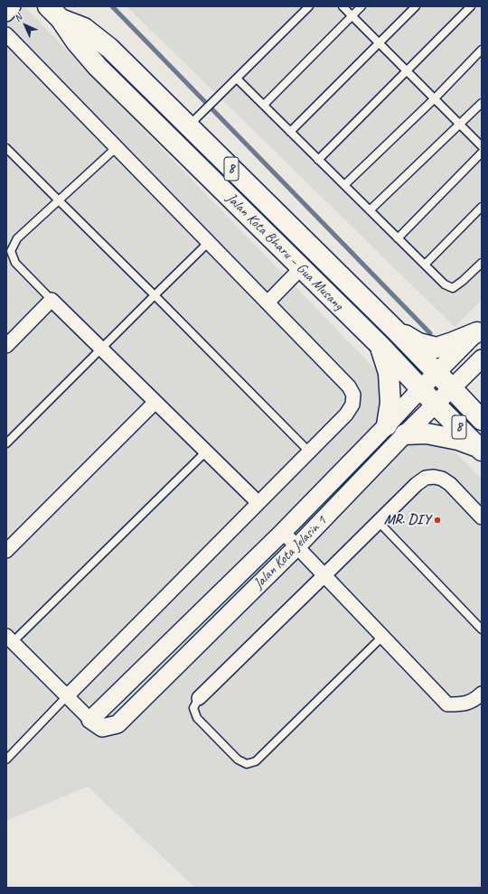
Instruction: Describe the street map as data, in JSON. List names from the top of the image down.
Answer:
{
  "streets": {
    "main road": ["8", "Jalan Kota Bharu – Gua Musang"],
    "street": ["Jalan Kota Jelasin 1"]
  },
  "crossings": [
    ["Jalan Kota Bharu – Gua Musang", "Jalan Kota Jelasin 1"]
  ],
  "places": ["MR. DIY"],
  "north": "top left"
}
